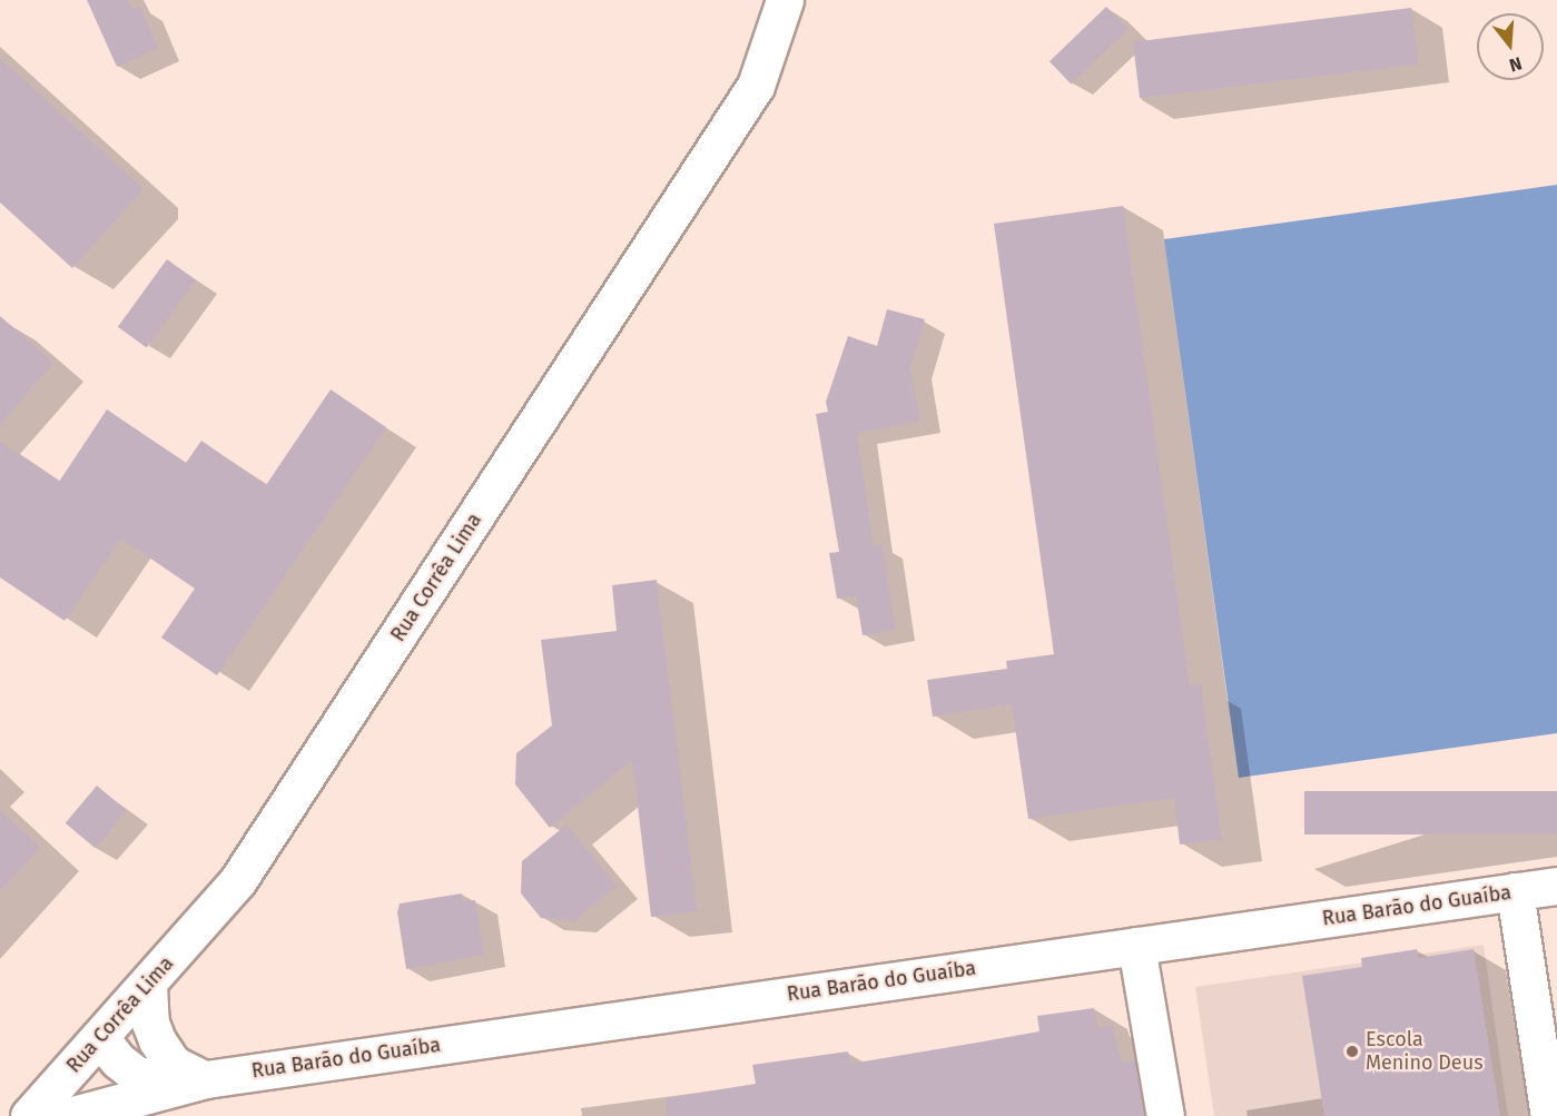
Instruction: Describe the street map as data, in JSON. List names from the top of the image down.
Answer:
{
  "streets": {
    "street": ["Rua Corrêa Lima", "Rua Barão do Guaíba"]
  },
  "crossings": [
    ["Rua Corrêa Lima", "Rua Barão do Guaíba"]
  ],
  "places": ["Escola Menino Deus"],
  "north": "bottom"
}
